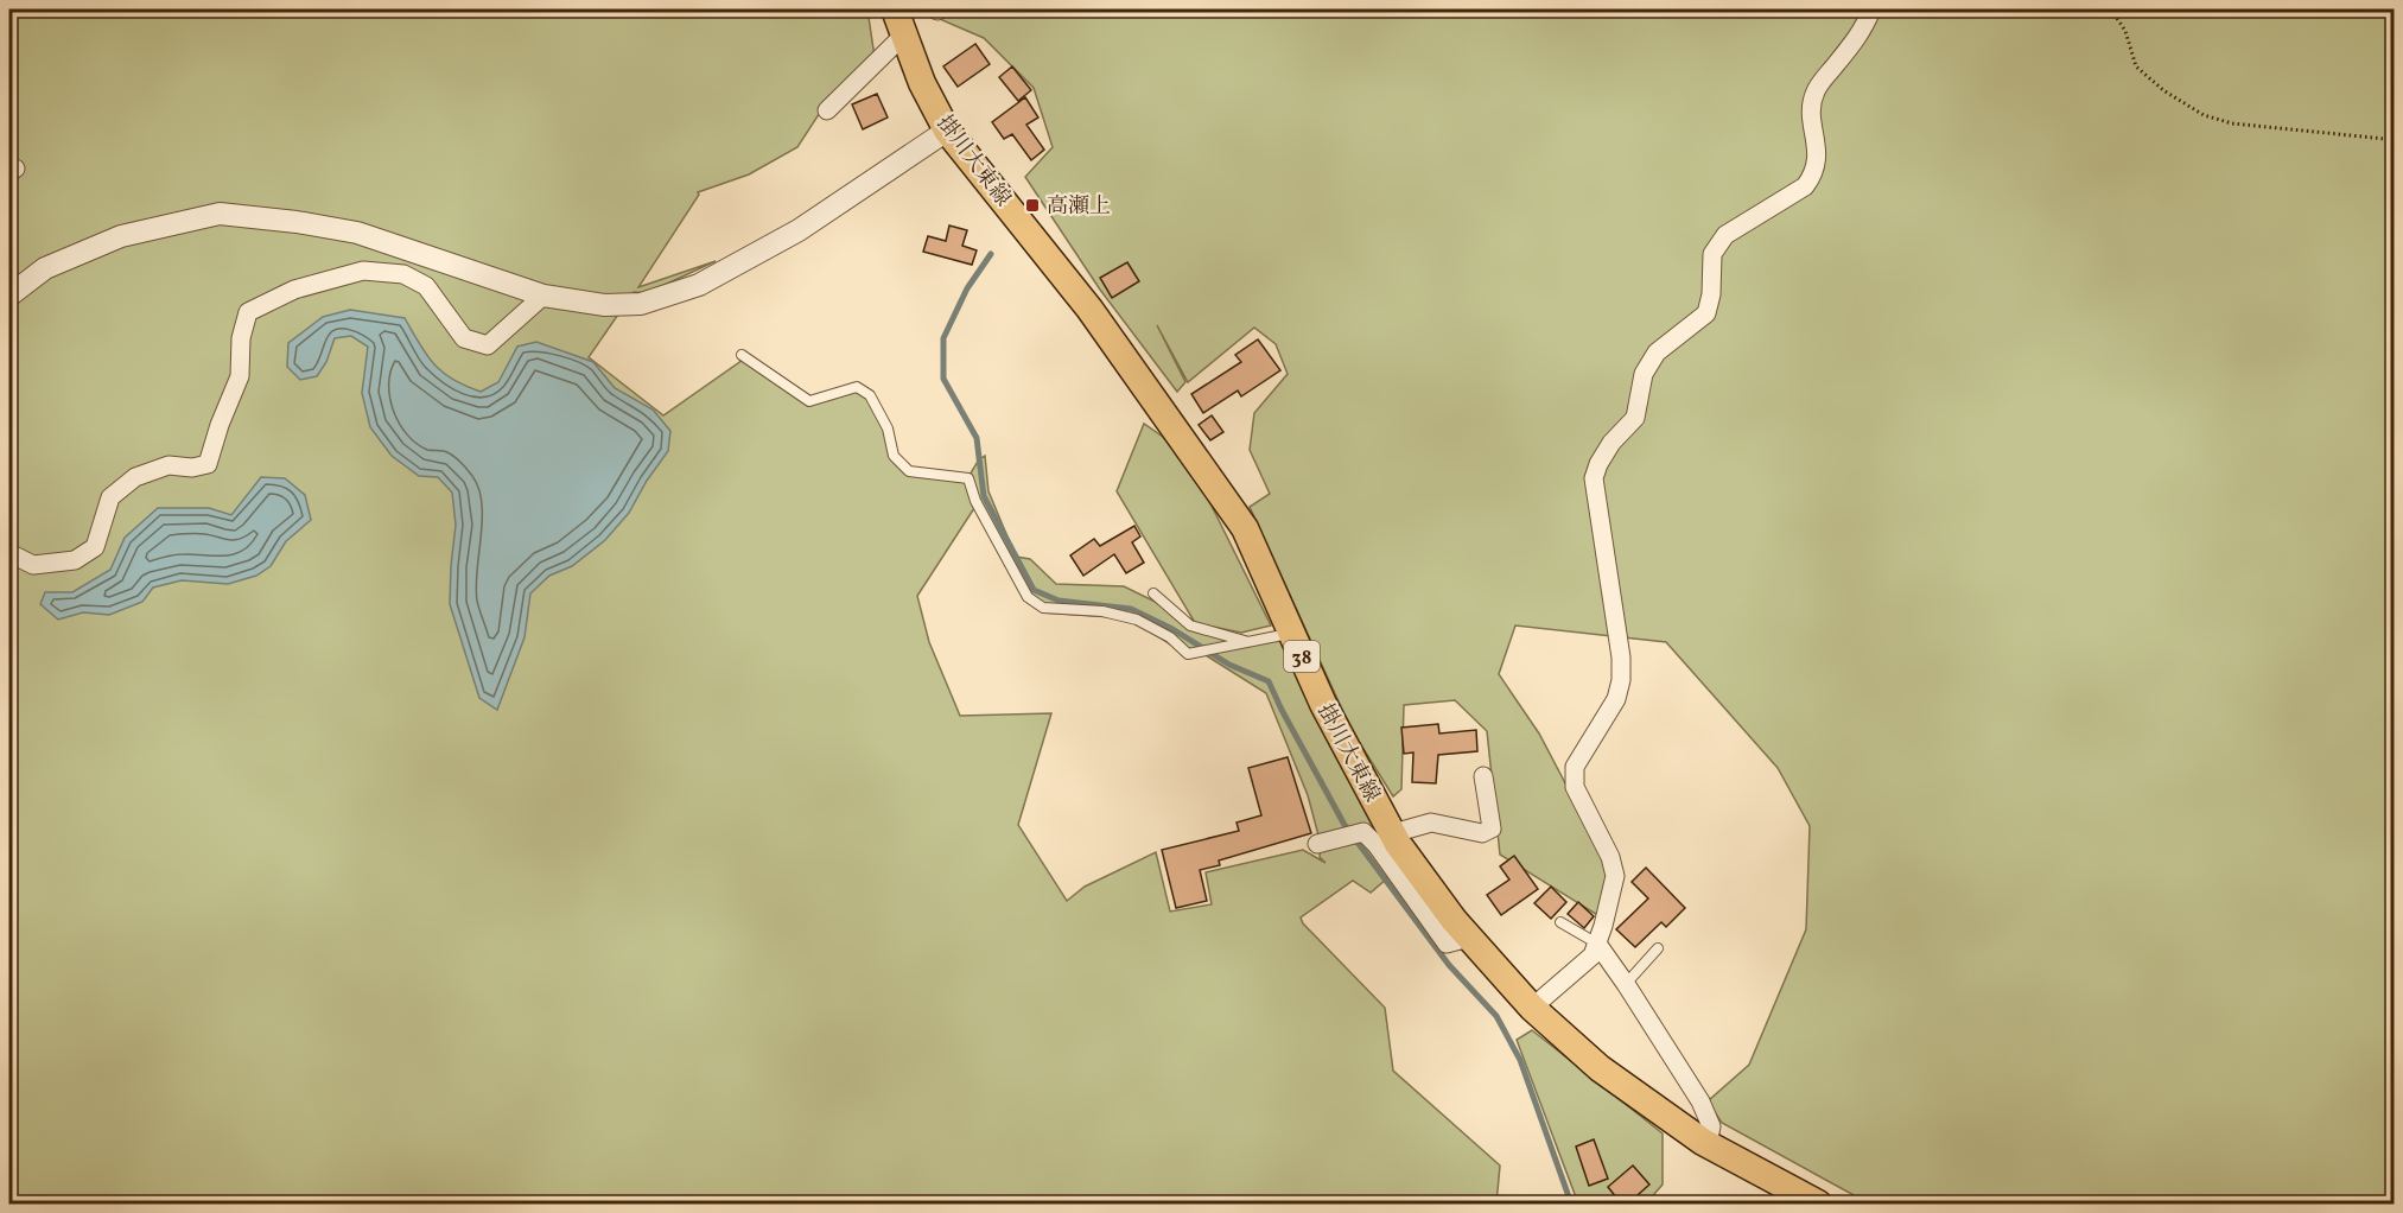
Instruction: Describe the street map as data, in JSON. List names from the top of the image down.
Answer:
{
  "streets": {
    "main road": ["掛川大東線", "38"]
  },
  "places": {
    "transit": ["高瀬上"]
  }
}
